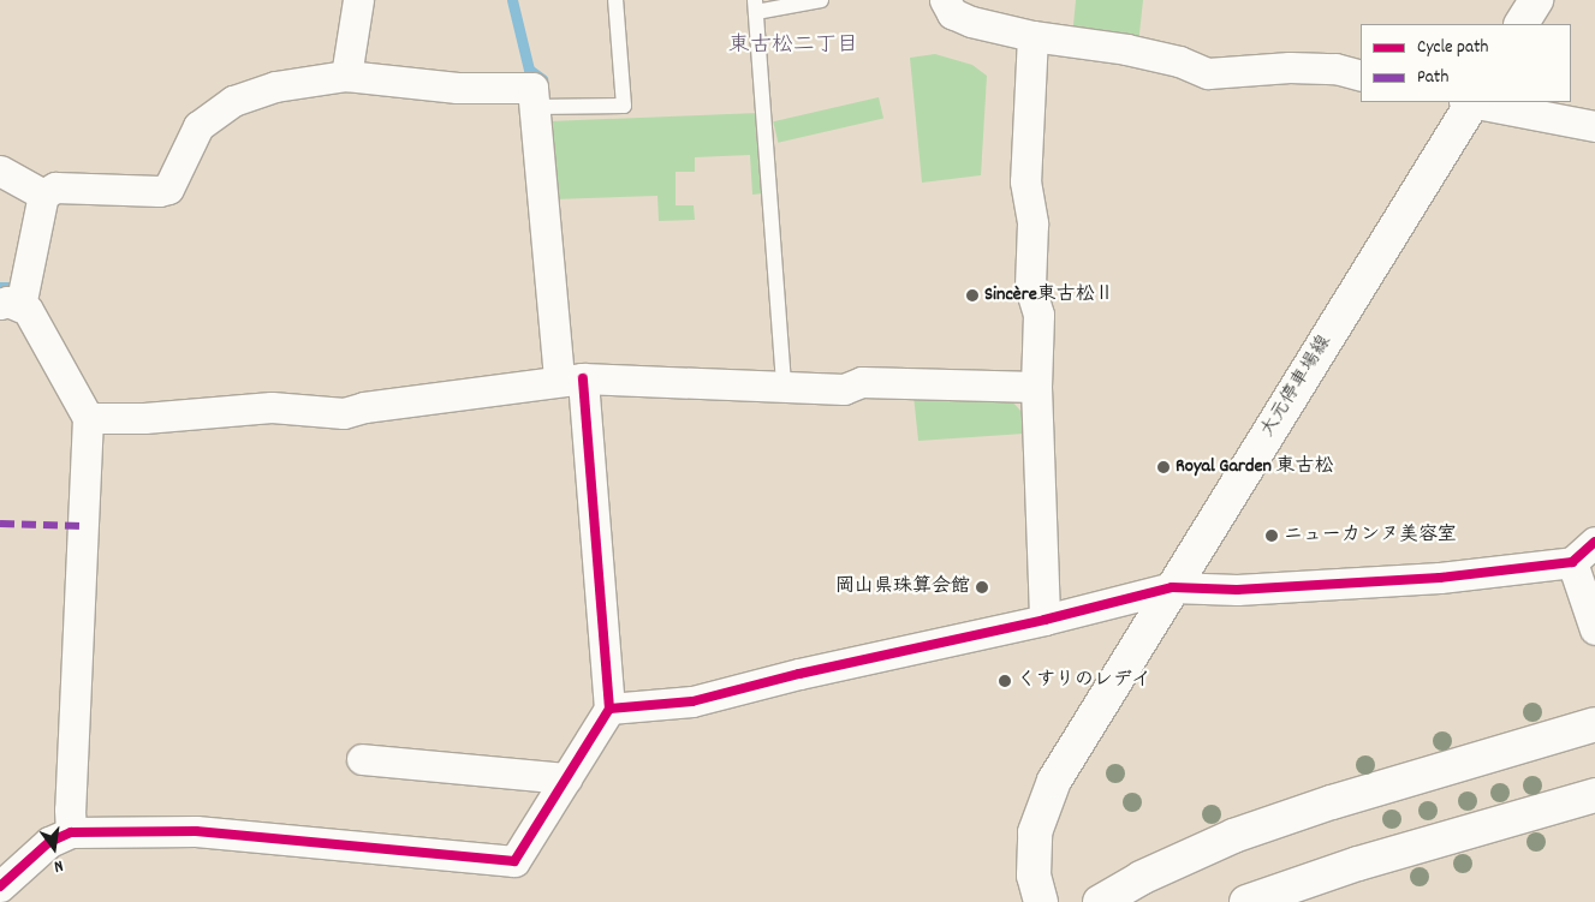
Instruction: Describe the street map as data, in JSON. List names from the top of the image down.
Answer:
{
  "streets": {
    "main road": ["大元停車場線"]
  },
  "districts": ["東古松二丁目"],
  "places": [
    "Sincère東古松Ⅱ",
    "Royal Garden 東古松",
    "ニューカンヌ美容室",
    "岡山県珠算会館",
    "くすりのレデイ"
  ],
  "legend": ["Cycle path", "Path"],
  "north": "bottom"
}
